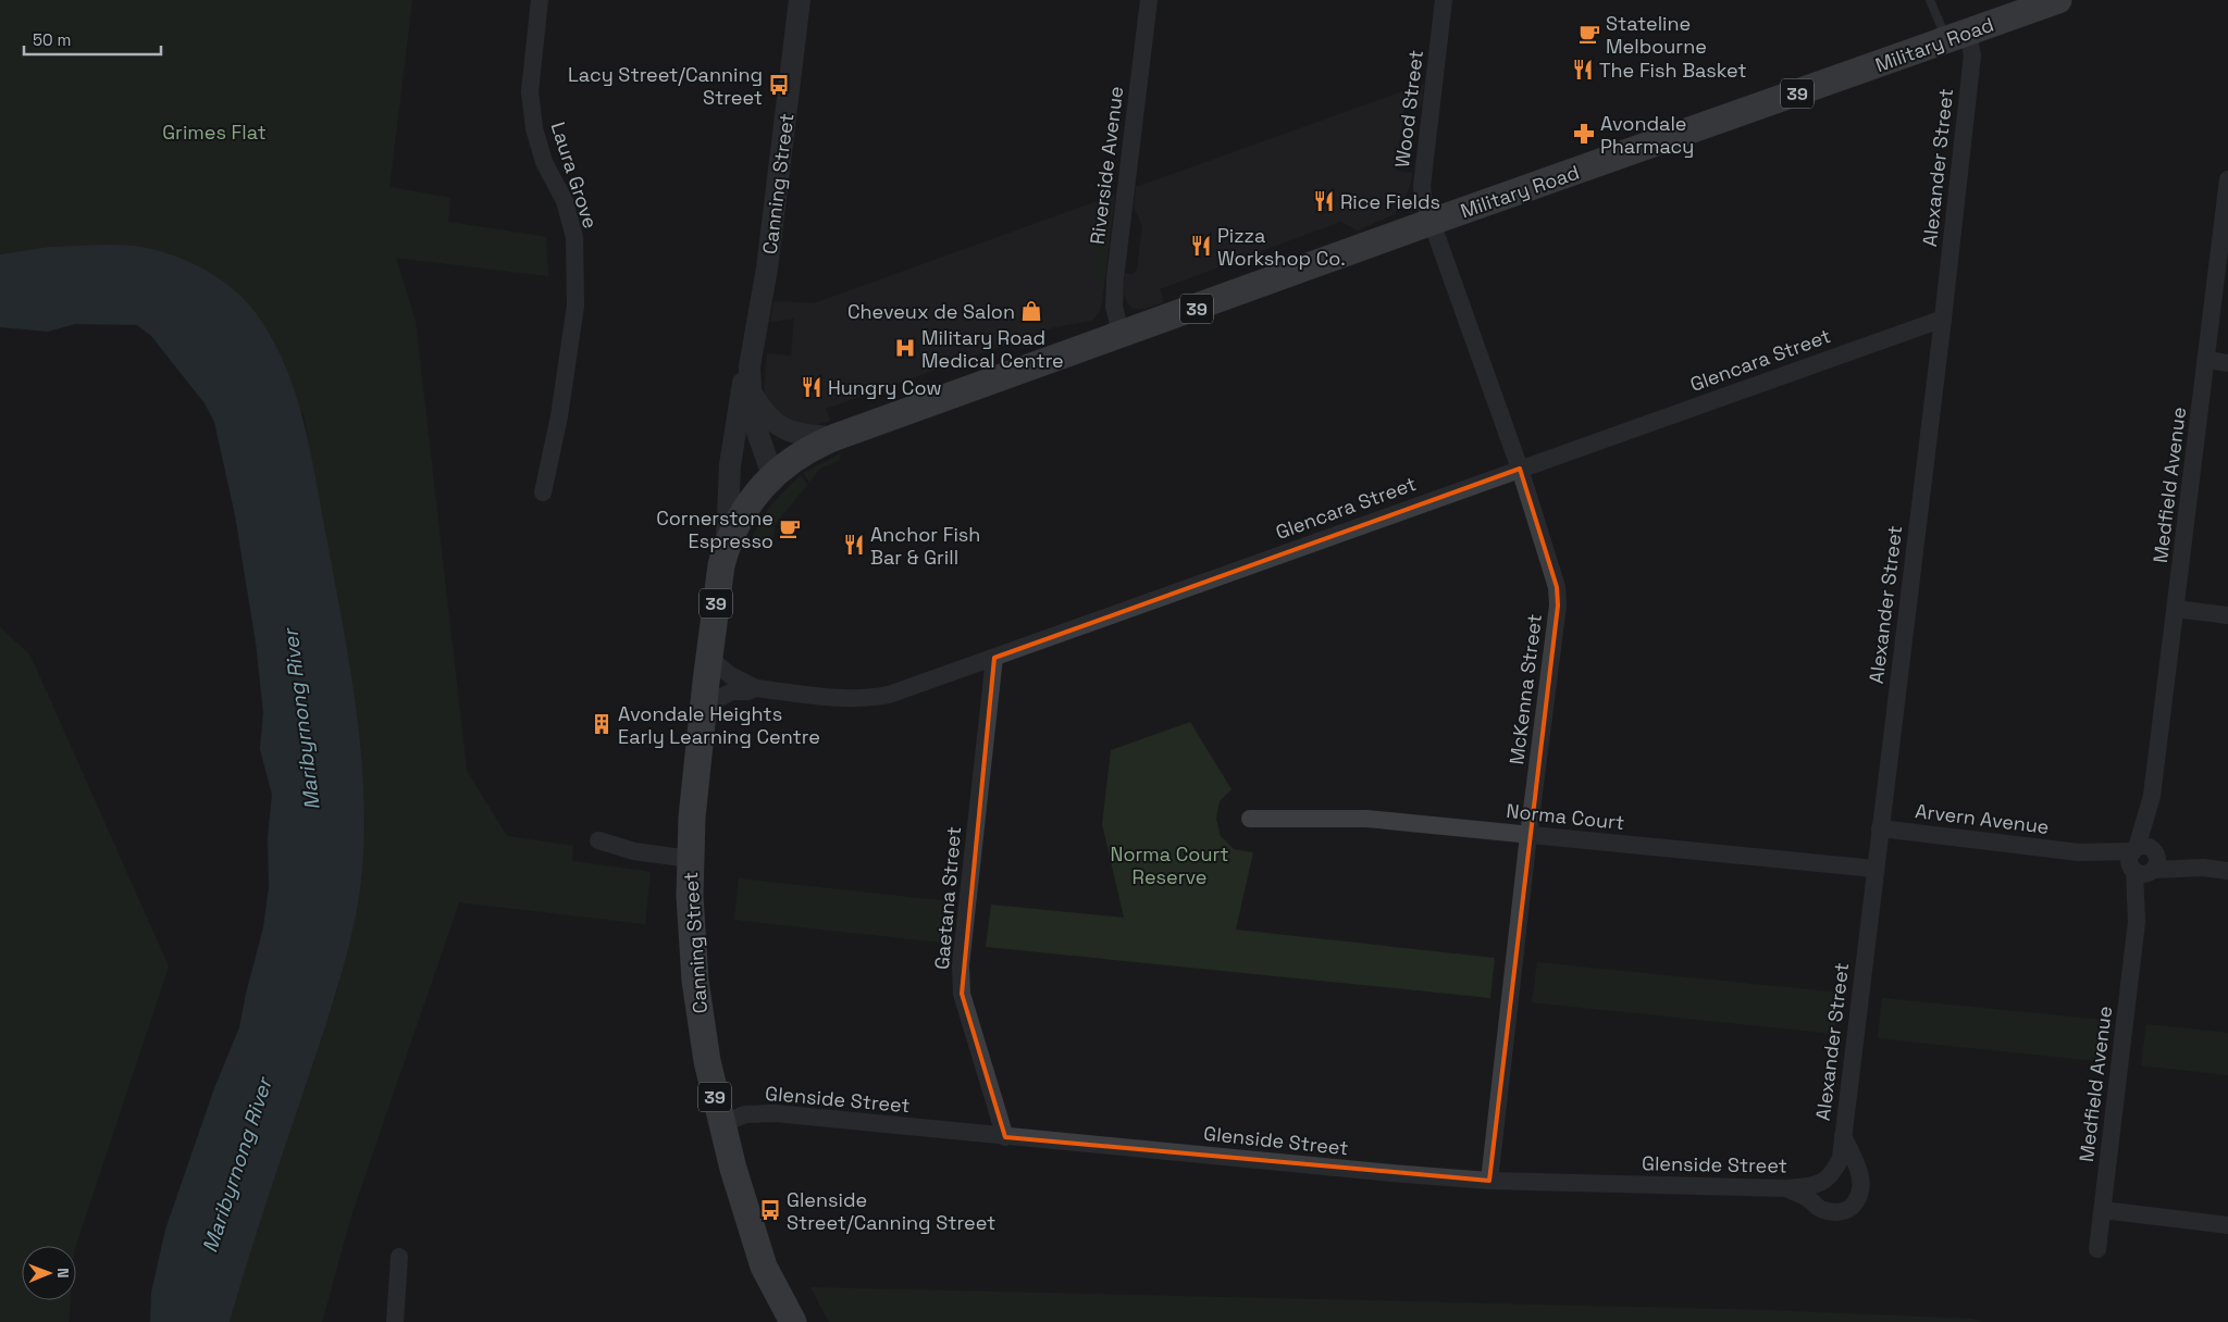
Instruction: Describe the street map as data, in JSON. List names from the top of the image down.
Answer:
{
  "streets": {
    "main road": ["Military Road", "39", "Canning Street"],
    "street": [
      "Wood Street",
      "Riverside Avenue",
      "Alexander Street",
      "Laura Grove",
      "Glencara Street",
      "Medfield Avenue",
      "McKenna Street",
      "Norma Court",
      "Arvern Avenue",
      "Gaetana Street",
      "Glenside Street"
    ]
  },
  "crossings": [
    ["Military Road", "Wood Street"],
    ["Military Road", "Riverside Avenue"],
    ["Military Road", "Alexander Street"],
    ["Military Road", "Canning Street"],
    ["Military Road", "McKenna Street"],
    ["Wood Street", "McKenna Street"],
    ["Alexander Street", "Glencara Street"],
    ["Alexander Street", "Norma Court"],
    ["Alexander Street", "Arvern Avenue"],
    ["Alexander Street", "Glenside Street"],
    ["Canning Street", "Glencara Street"],
    ["Canning Street", "Glenside Street"],
    ["Glencara Street", "McKenna Street"],
    ["Glencara Street", "Gaetana Street"],
    ["Medfield Avenue", "Arvern Avenue"],
    ["McKenna Street", "Norma Court"],
    ["McKenna Street", "Glenside Street"],
    ["Gaetana Street", "Glenside Street"]
  ],
  "water": ["Maribyrnong River"],
  "parks": ["Grimes Flat", "Norma Court Reserve"],
  "places": {
    "cafe": ["Stateline Melbourne", "Cornerstone Espresso"],
    "restaurant": [
      "The Fish Basket",
      "Rice Fields",
      "Pizza Workshop Co.",
      "Hungry Cow",
      "Anchor Fish Bar & Grill"
    ],
    "bus stop": ["Lacy Street/Canning Street", "Glenside Street/Canning Street"],
    "pharmacy": ["Avondale Pharmacy"],
    "shop": ["Cheveux de Salon"],
    "hospital": ["Military Road Medical Centre"],
    "building": ["Avondale Heights Early Learning Centre"]
  },
  "scale_bar": "50 m",
  "north": "right"
}
